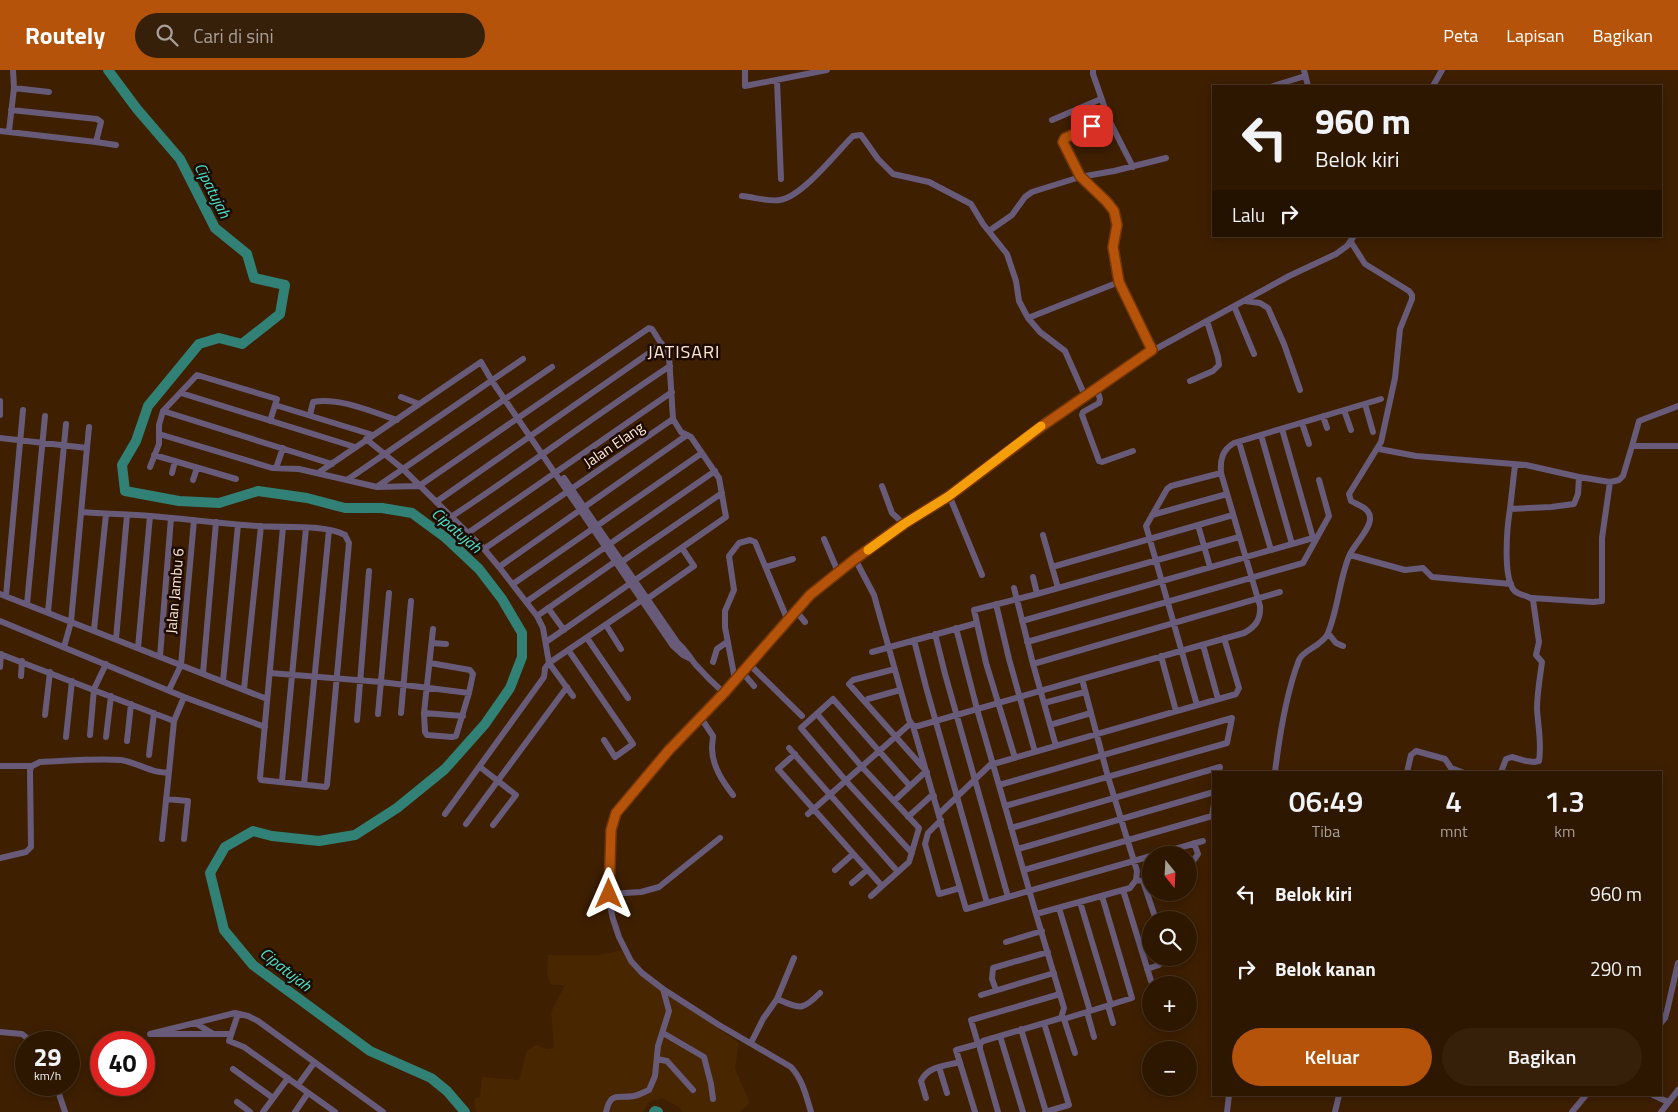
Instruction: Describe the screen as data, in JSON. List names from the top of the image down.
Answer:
{
  "streets": {
    "street": ["Jalan Elang", "Jalan Jambu 6"]
  },
  "districts": ["JATISARI"],
  "water": ["Cipatujah"],
  "north": "bottom",
  "page": {
    "header": "Routely",
    "search": "Cari di sini",
    "nav": ["Peta", "Lapisan", "Bagikan"],
    "turn": ["960 m", "Belok kiri"],
    "then": "Lalu",
    "eta": [
      "06:49",
      "Tiba",
      "4",
      "mnt",
      "1.3",
      "km"
    ],
    "map_buttons": ["+", "−"],
    "list": [
      {
        "name": "Belok kiri",
        "value": "960 m"
      },
      {
        "name": "Belok kanan",
        "value": "290 m"
      }
    ],
    "buttons": ["Keluar", "Bagikan"],
    "speed": "29 km/h",
    "limit": "40"
  }
}
